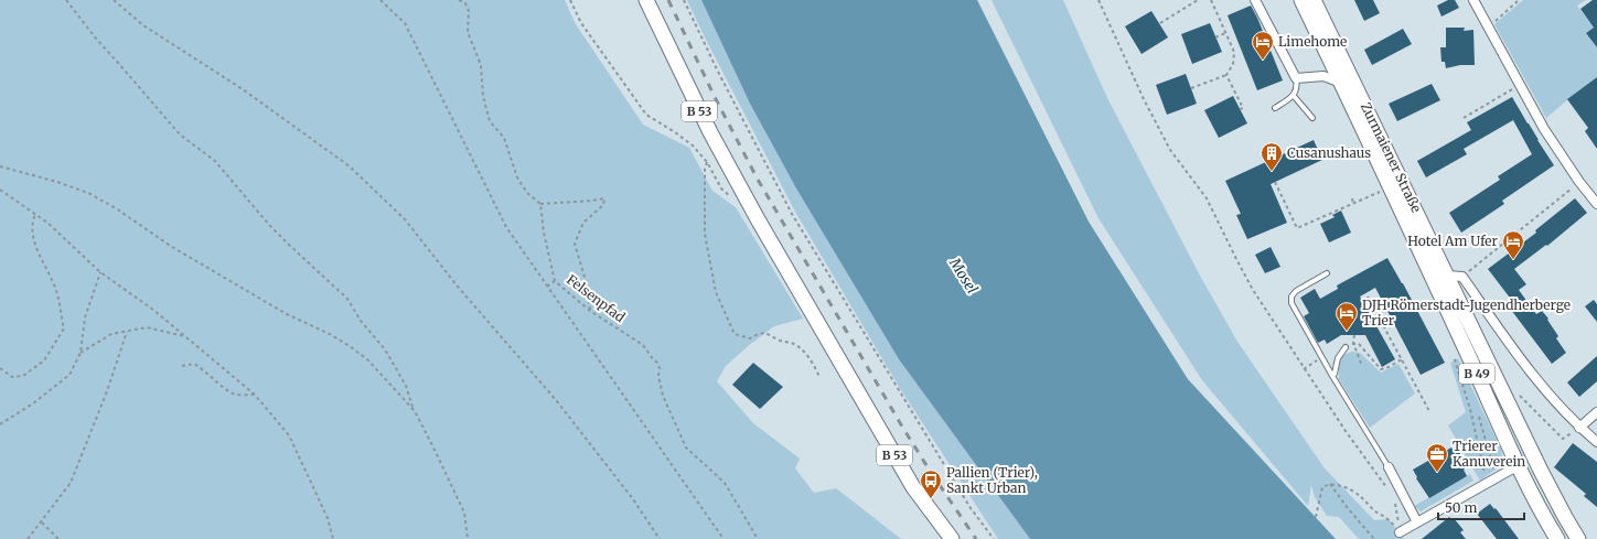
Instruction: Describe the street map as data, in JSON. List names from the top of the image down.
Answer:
{
  "streets": {
    "main road": ["B 53", "Zurmaiener Straße", "B 49"],
    "path": ["Felsenpfad"]
  },
  "crossings": [
    ["Zurmaiener Straße", "B 49"]
  ],
  "water": ["Mosel"],
  "places": {
    "hotel": ["Limehome", "Hotel Am Ufer", "DJH Römerstadt-Jugendherberge Trier"],
    "building": ["Cusanushaus"],
    "office": ["Trierer Kanuverein"],
    "bus stop": ["Pallien (Trier), Sankt Urban"]
  },
  "scale_bar": "50 m"
}
